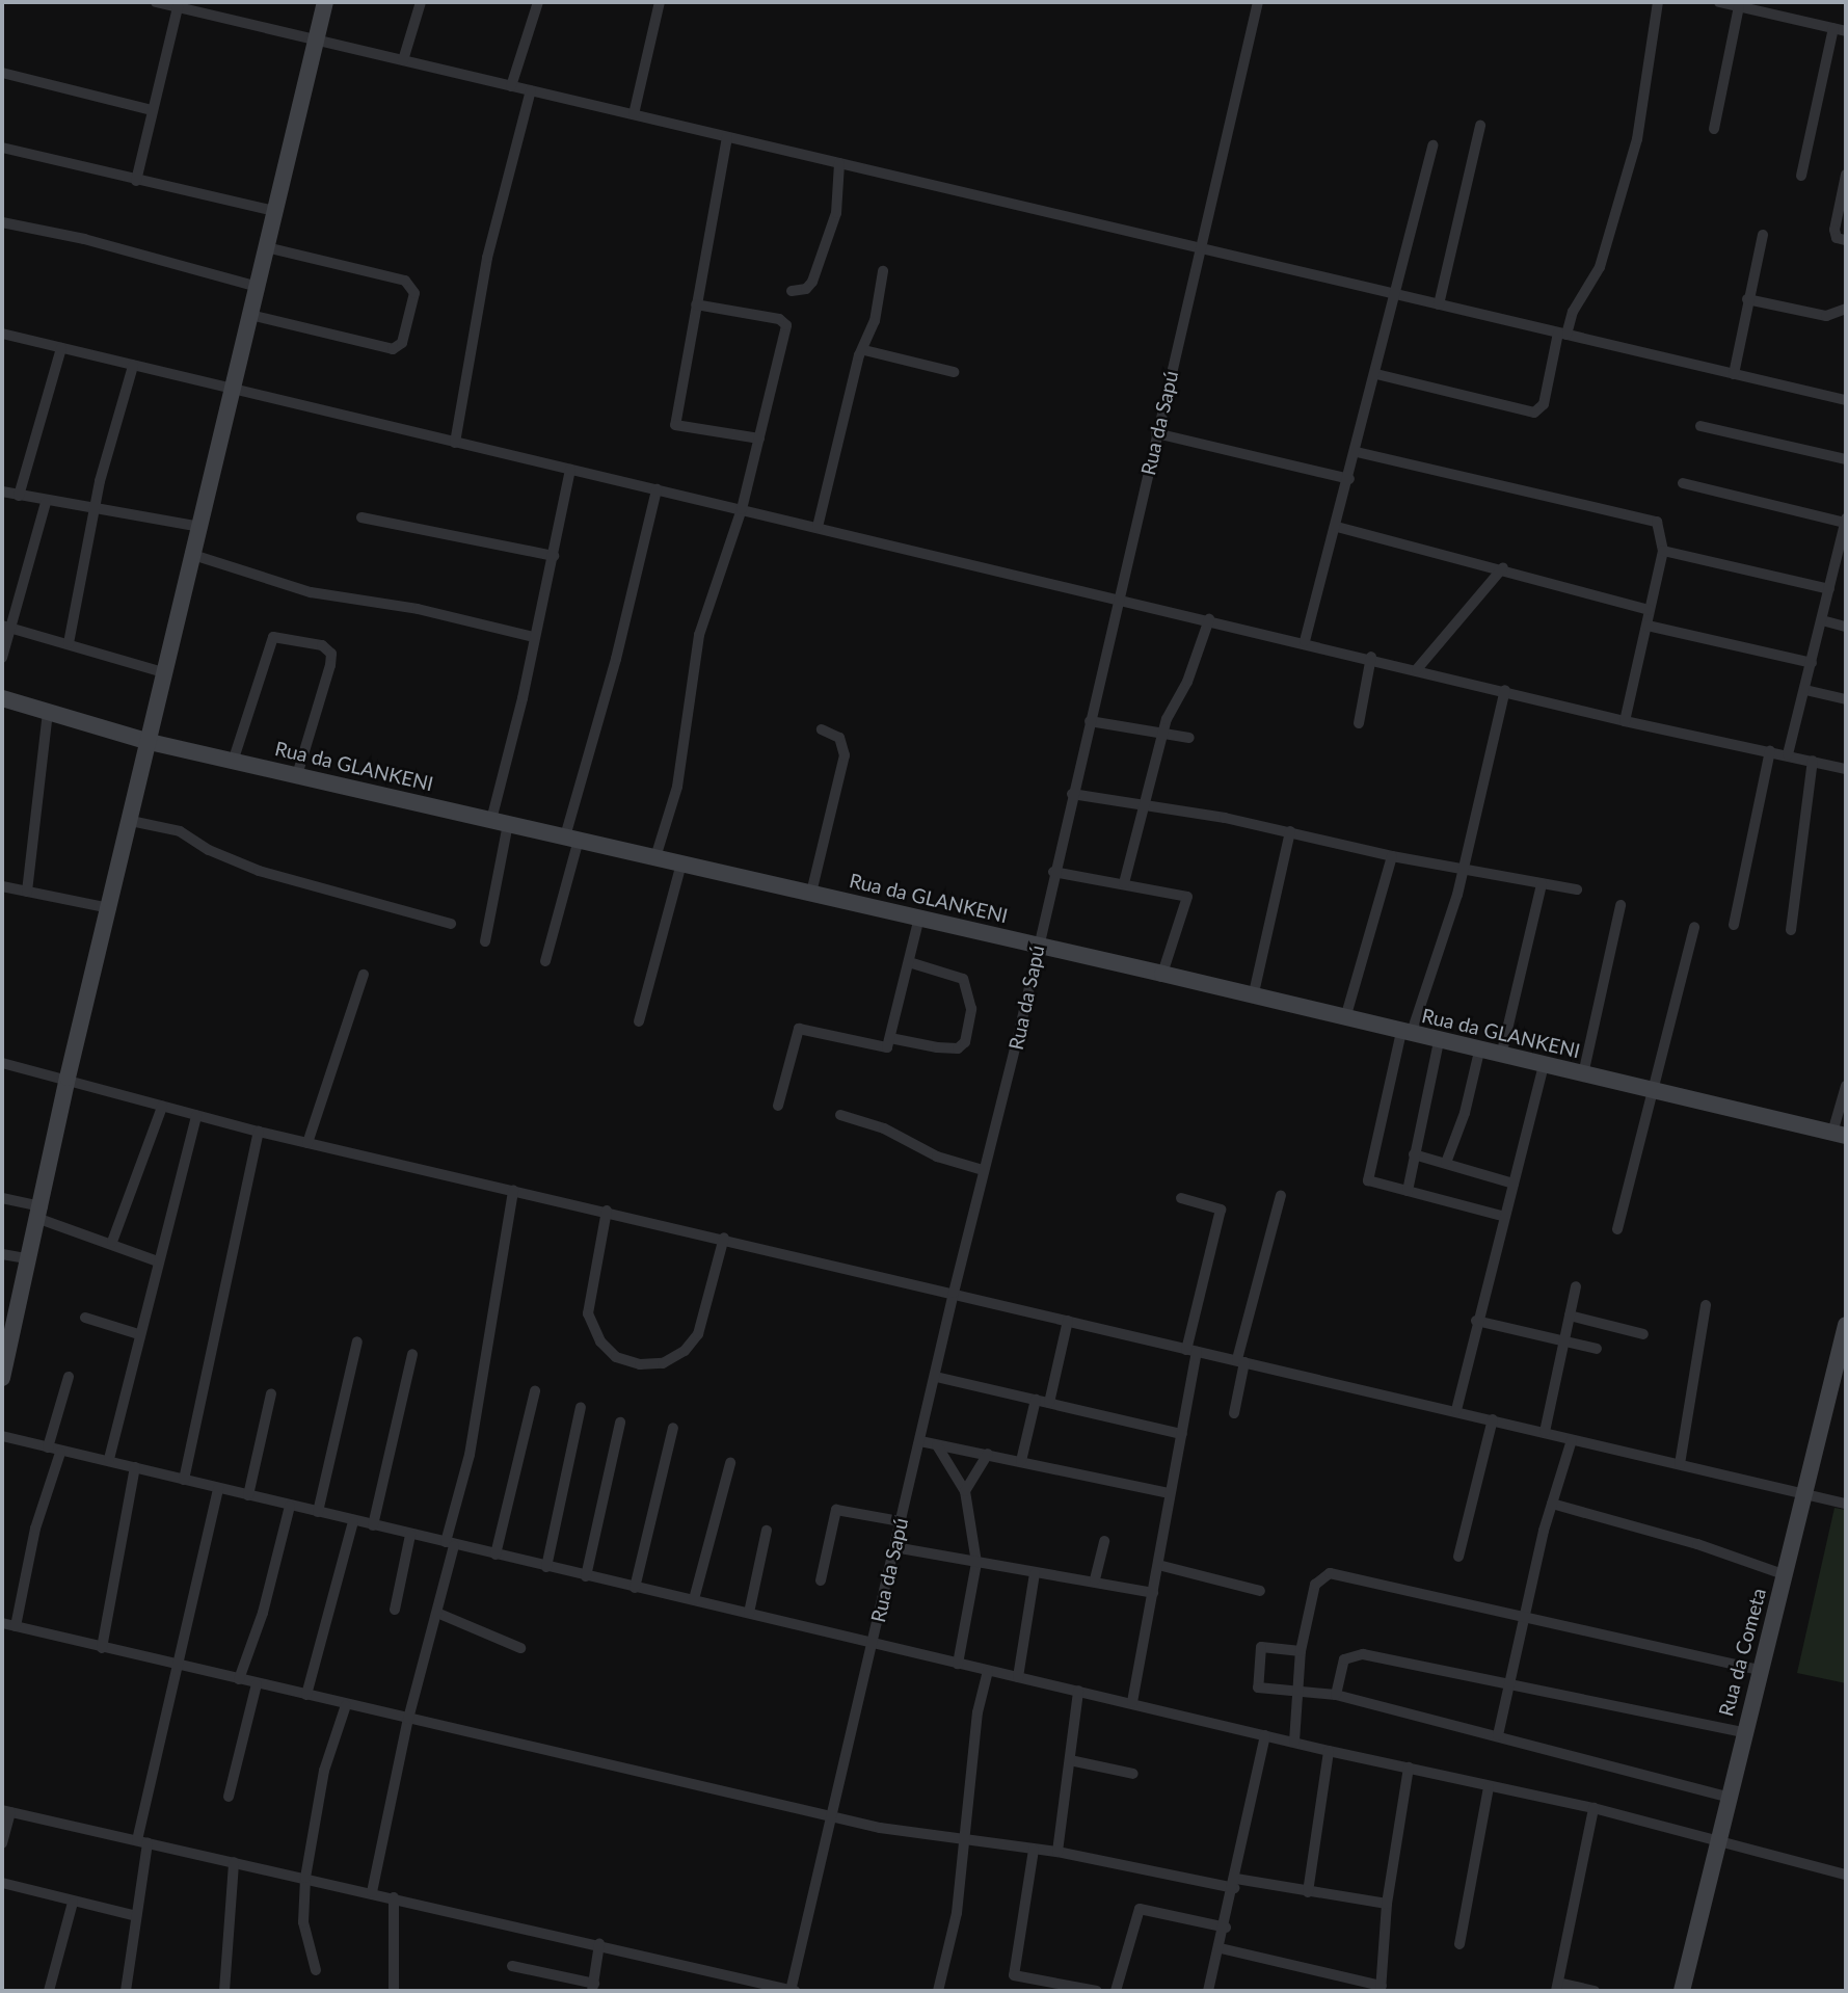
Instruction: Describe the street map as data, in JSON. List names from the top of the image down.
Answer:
{
  "streets": {
    "street": ["Rua da Sapú", "Rua da GLANKENI", "Rua da Cometa"]
  },
  "crossings": [
    ["Rua da Sapú", "Rua da GLANKENI"]
  ]
}
